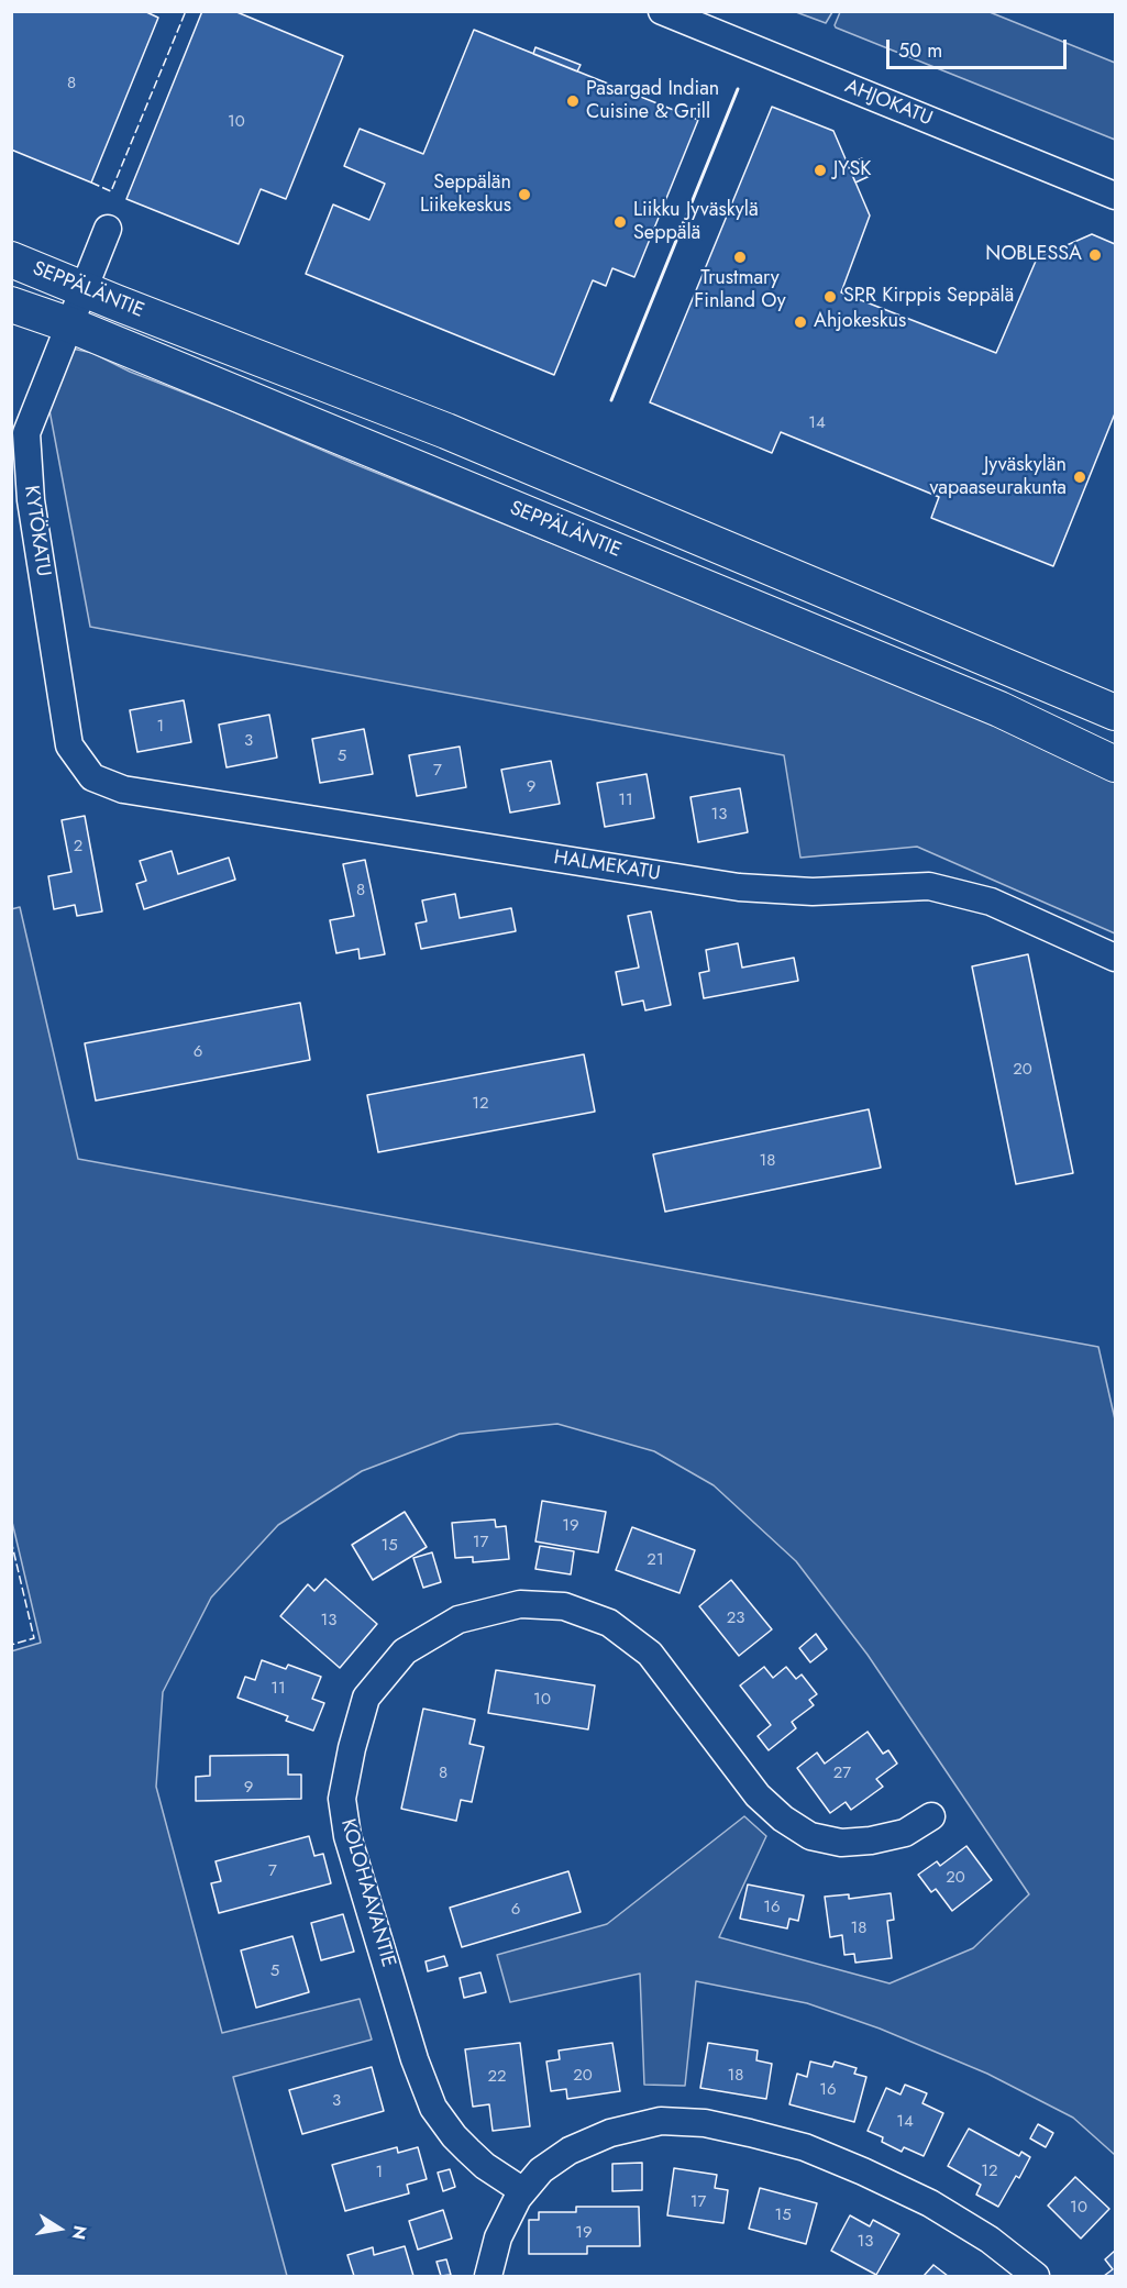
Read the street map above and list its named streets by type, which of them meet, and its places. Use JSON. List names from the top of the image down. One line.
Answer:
{"streets":{"main road":["SEPPÄLÄNTIE"],"street":["AHJOKATU","KYTÖKATU","HALMEKATU","KOLOHAAVANTIE"]},"crossings":[["SEPPÄLÄNTIE","KYTÖKATU"],["KYTÖKATU","HALMEKATU"]],"places":["Pasargad Indian Cuisine & Grill","JYSK","Seppälän Liikekeskus","Liikku Jyväskylä Seppälä","NOBLESSA","Trustmary Finland Oy","SPR Kirppis Seppälä","Ahjokeskus","Jyväskylän vapaaseurakunta"],"house_numbers":["8","10","14","1","3","5","7","9","11","13","2","8","6","20","12","18","19","17","15","21","23","13","11","10","8","27","9","7","20","16","6","18","5","20","18","22","16","3","14","12","1","17","10","15","19","13"],"scale_bar":"50 m","north":"right"}
